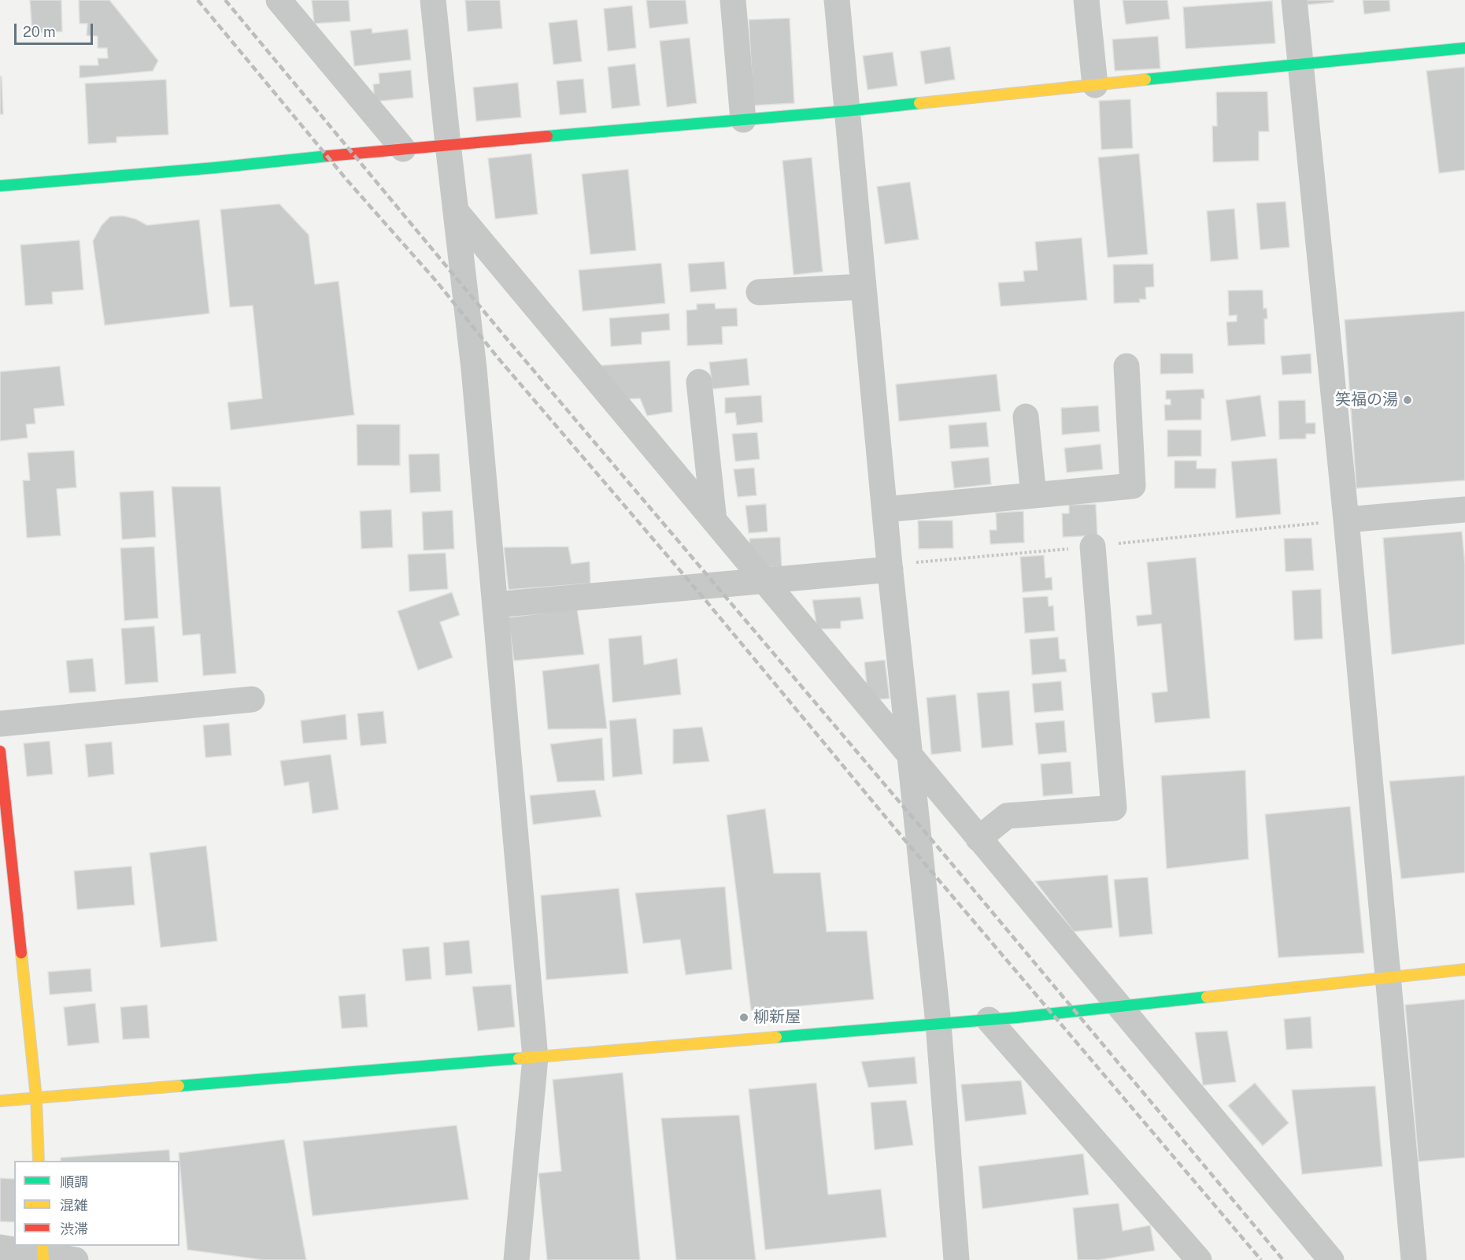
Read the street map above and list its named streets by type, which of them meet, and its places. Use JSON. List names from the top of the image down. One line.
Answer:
{"places":["笑福の湯","柳新屋"],"legend":["順調","混雑","渋滞"],"scale_bar":"20 m"}
